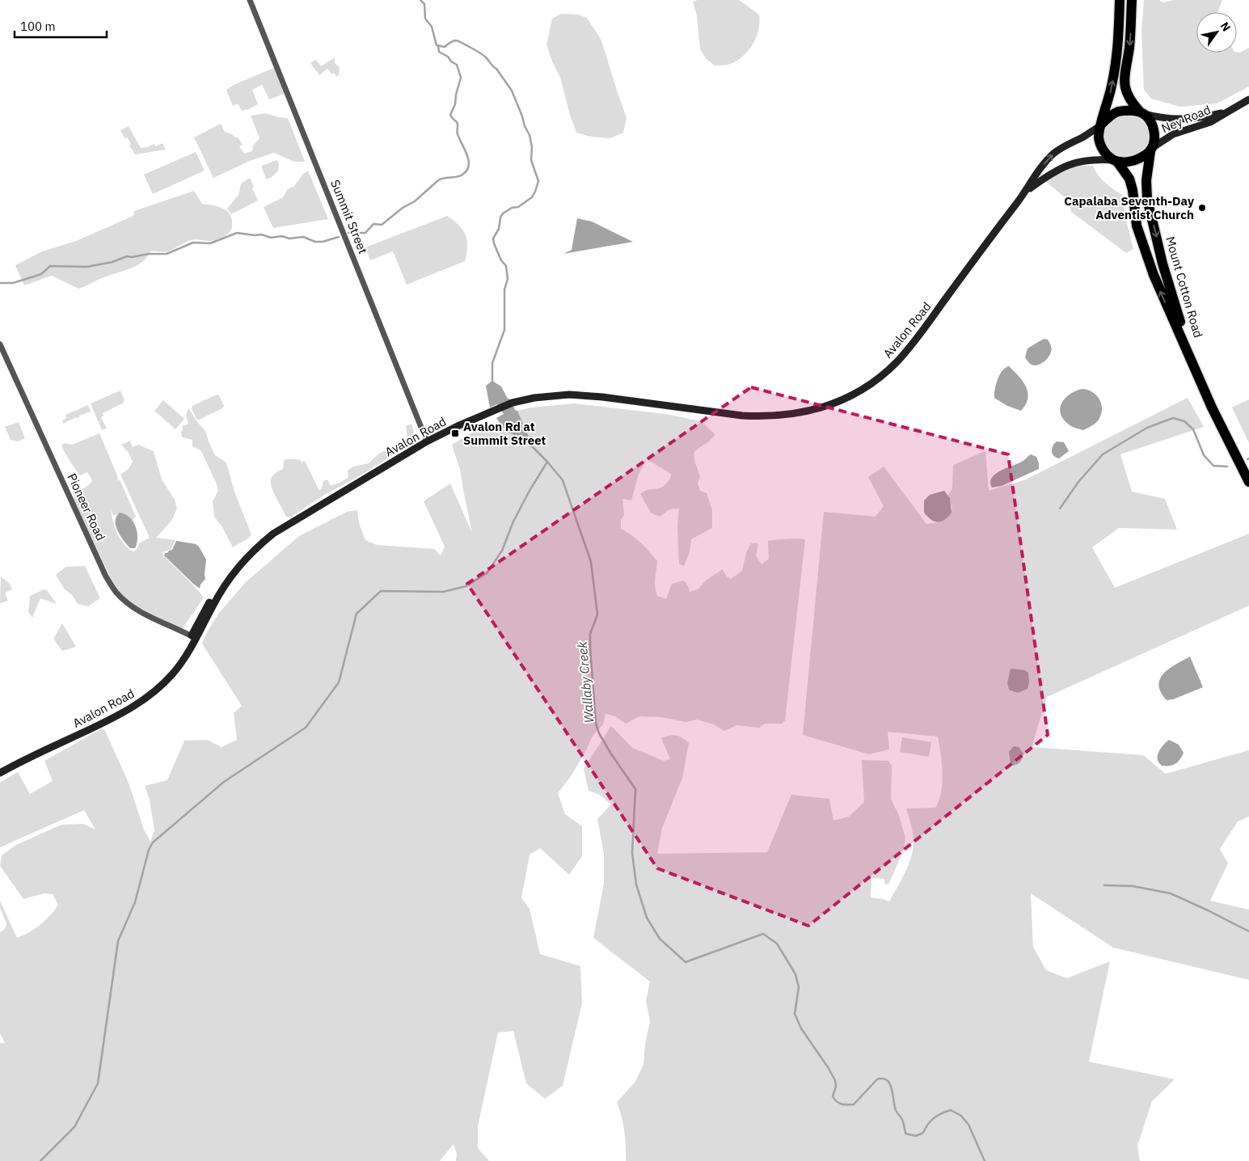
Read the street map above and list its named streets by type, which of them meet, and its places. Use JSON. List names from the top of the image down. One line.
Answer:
{"streets":{"highway":["Mount Cotton Road"],"street":["Ney Road","Summit Street","Avalon Road","Pioneer Road"]},"crossings":[["Ney Road","Mount Cotton Road"],["Ney Road","Avalon Road"],["Summit Street","Avalon Road"],["Mount Cotton Road","Avalon Road"],["Avalon Road","Pioneer Road"]],"water":["Wallaby Creek"],"places":{"other":["Capalaba Seventh-Day Adventist Church"],"transit":["Avalon Rd at Summit Street"]},"scale_bar":"100 m","north":"top right"}
